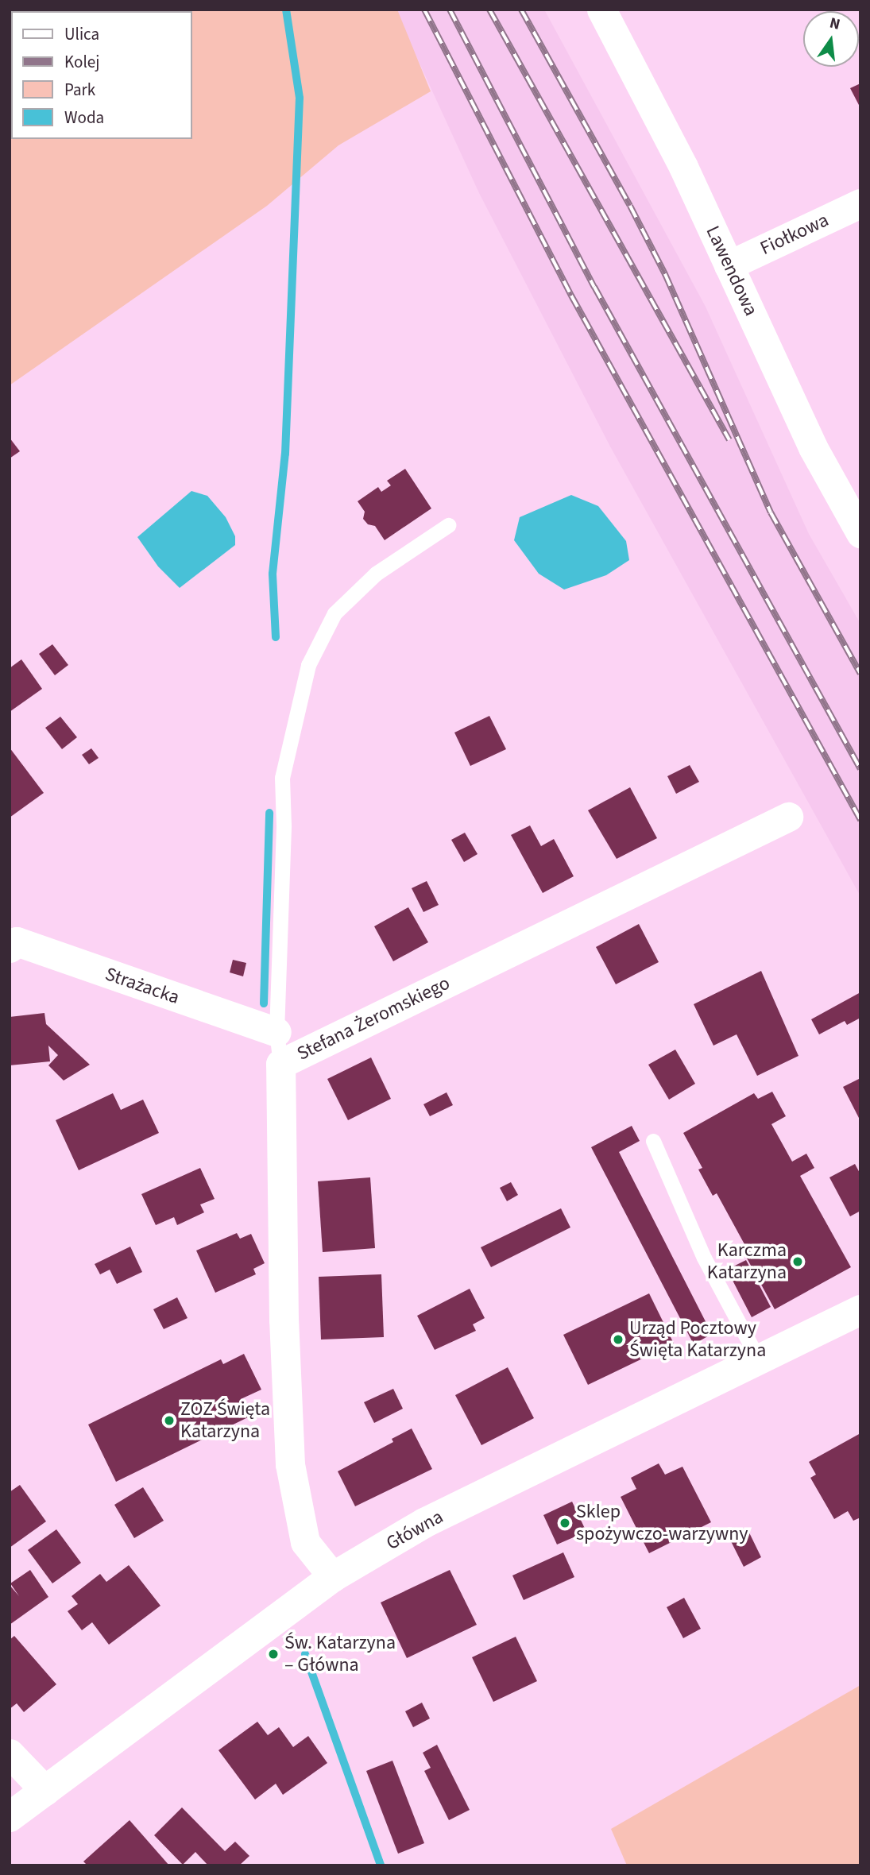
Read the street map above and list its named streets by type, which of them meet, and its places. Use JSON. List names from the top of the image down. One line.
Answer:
{"streets":{"street":["Fiołkowa","Lawendowa","Strażacka","Stefana Żeromskiego","Główna"]},"crossings":[["Fiołkowa","Lawendowa"],["Stefana Żeromskiego","Główna"]],"places":["Karczma Katarzyna","Urząd Pocztowy Święta Katarzyna","ZOZ Święta Katarzyna","Sklep spożywczo-warzywny","Św. Katarzyna – Główna"],"legend":["Ulica","Kolej","Park","Woda"],"north":"top"}
